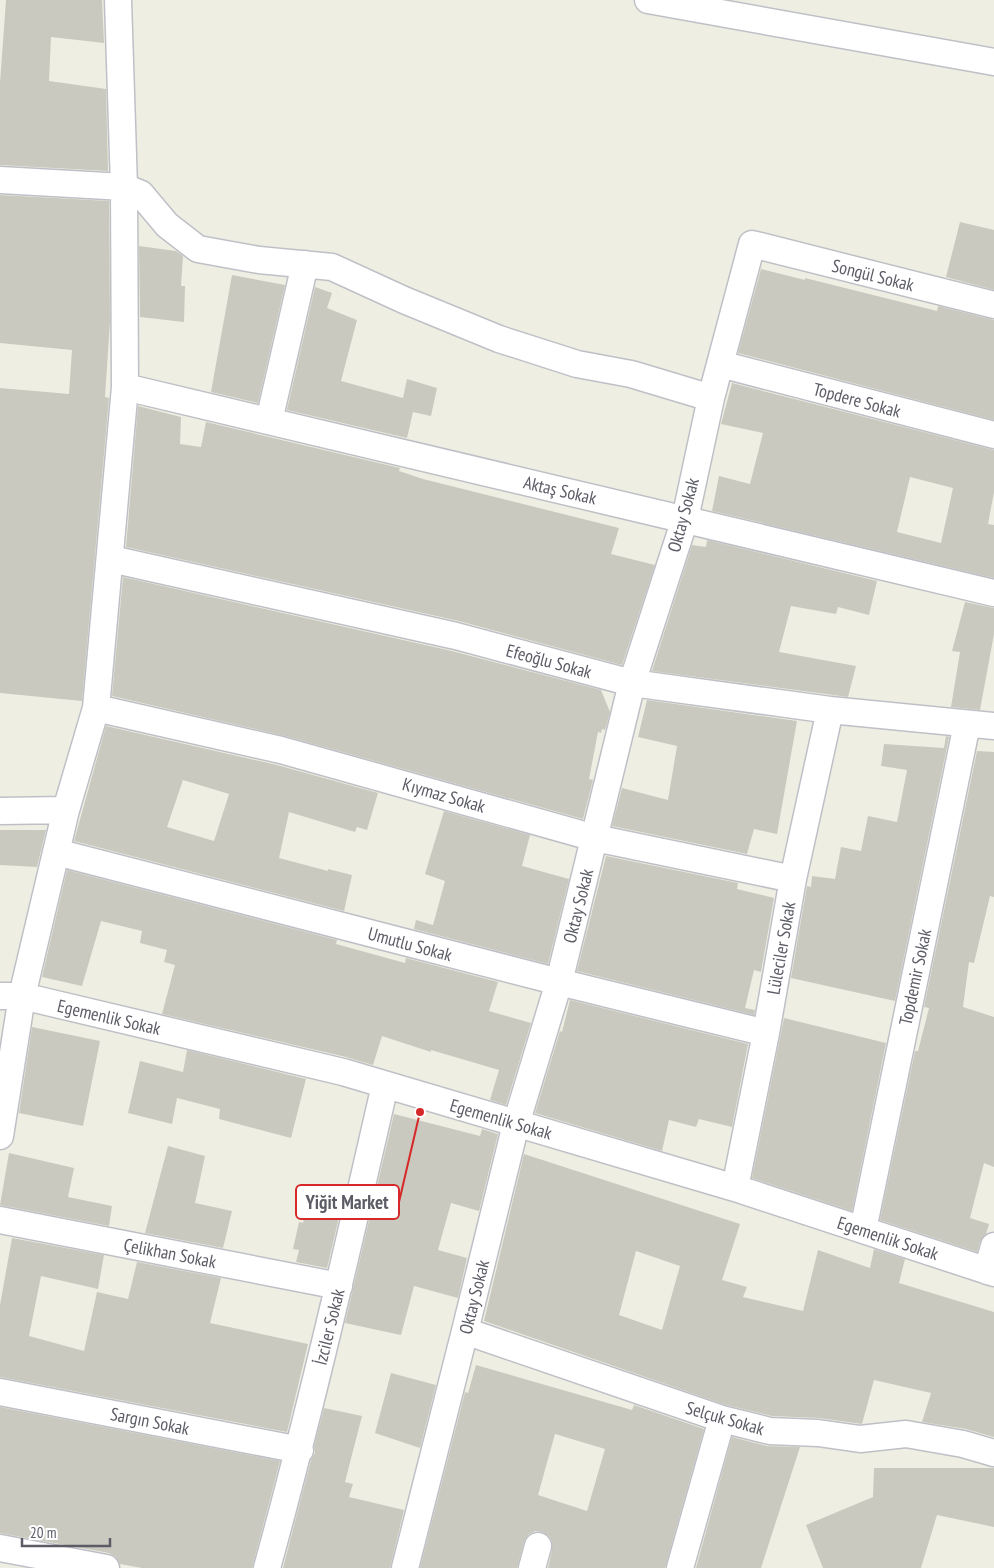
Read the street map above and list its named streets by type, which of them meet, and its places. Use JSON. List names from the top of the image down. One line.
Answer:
{"streets":{"street":["Songül Sokak","Topdere Sokak","Aktaş Sokak","Oktay Sokak","Efeoğlu Sokak","Kıymaz Sokak","Umutlu Sokak","Lüleciler Sokak","Topdemir Sokak","Egemenlik Sokak","Çelikhan Sokak","İzciler Sokak","Selçuk Sokak","Sargın Sokak"]},"crossings":[["Songül Sokak","Oktay Sokak"],["Topdere Sokak","Oktay Sokak"],["Aktaş Sokak","Oktay Sokak"],["Oktay Sokak","Efeoğlu Sokak"],["Oktay Sokak","Kıymaz Sokak"],["Oktay Sokak","Umutlu Sokak"],["Oktay Sokak","Egemenlik Sokak"],["Oktay Sokak","Selçuk Sokak"],["Efeoğlu Sokak","Lüleciler Sokak"],["Efeoğlu Sokak","Topdemir Sokak"],["Kıymaz Sokak","Lüleciler Sokak"],["Umutlu Sokak","Lüleciler Sokak"],["Lüleciler Sokak","Egemenlik Sokak"],["Topdemir Sokak","Egemenlik Sokak"],["Egemenlik Sokak","İzciler Sokak"],["Çelikhan Sokak","İzciler Sokak"],["İzciler Sokak","Sargın Sokak"]],"places":["Yiğit Market"],"scale_bar":"20 m"}
